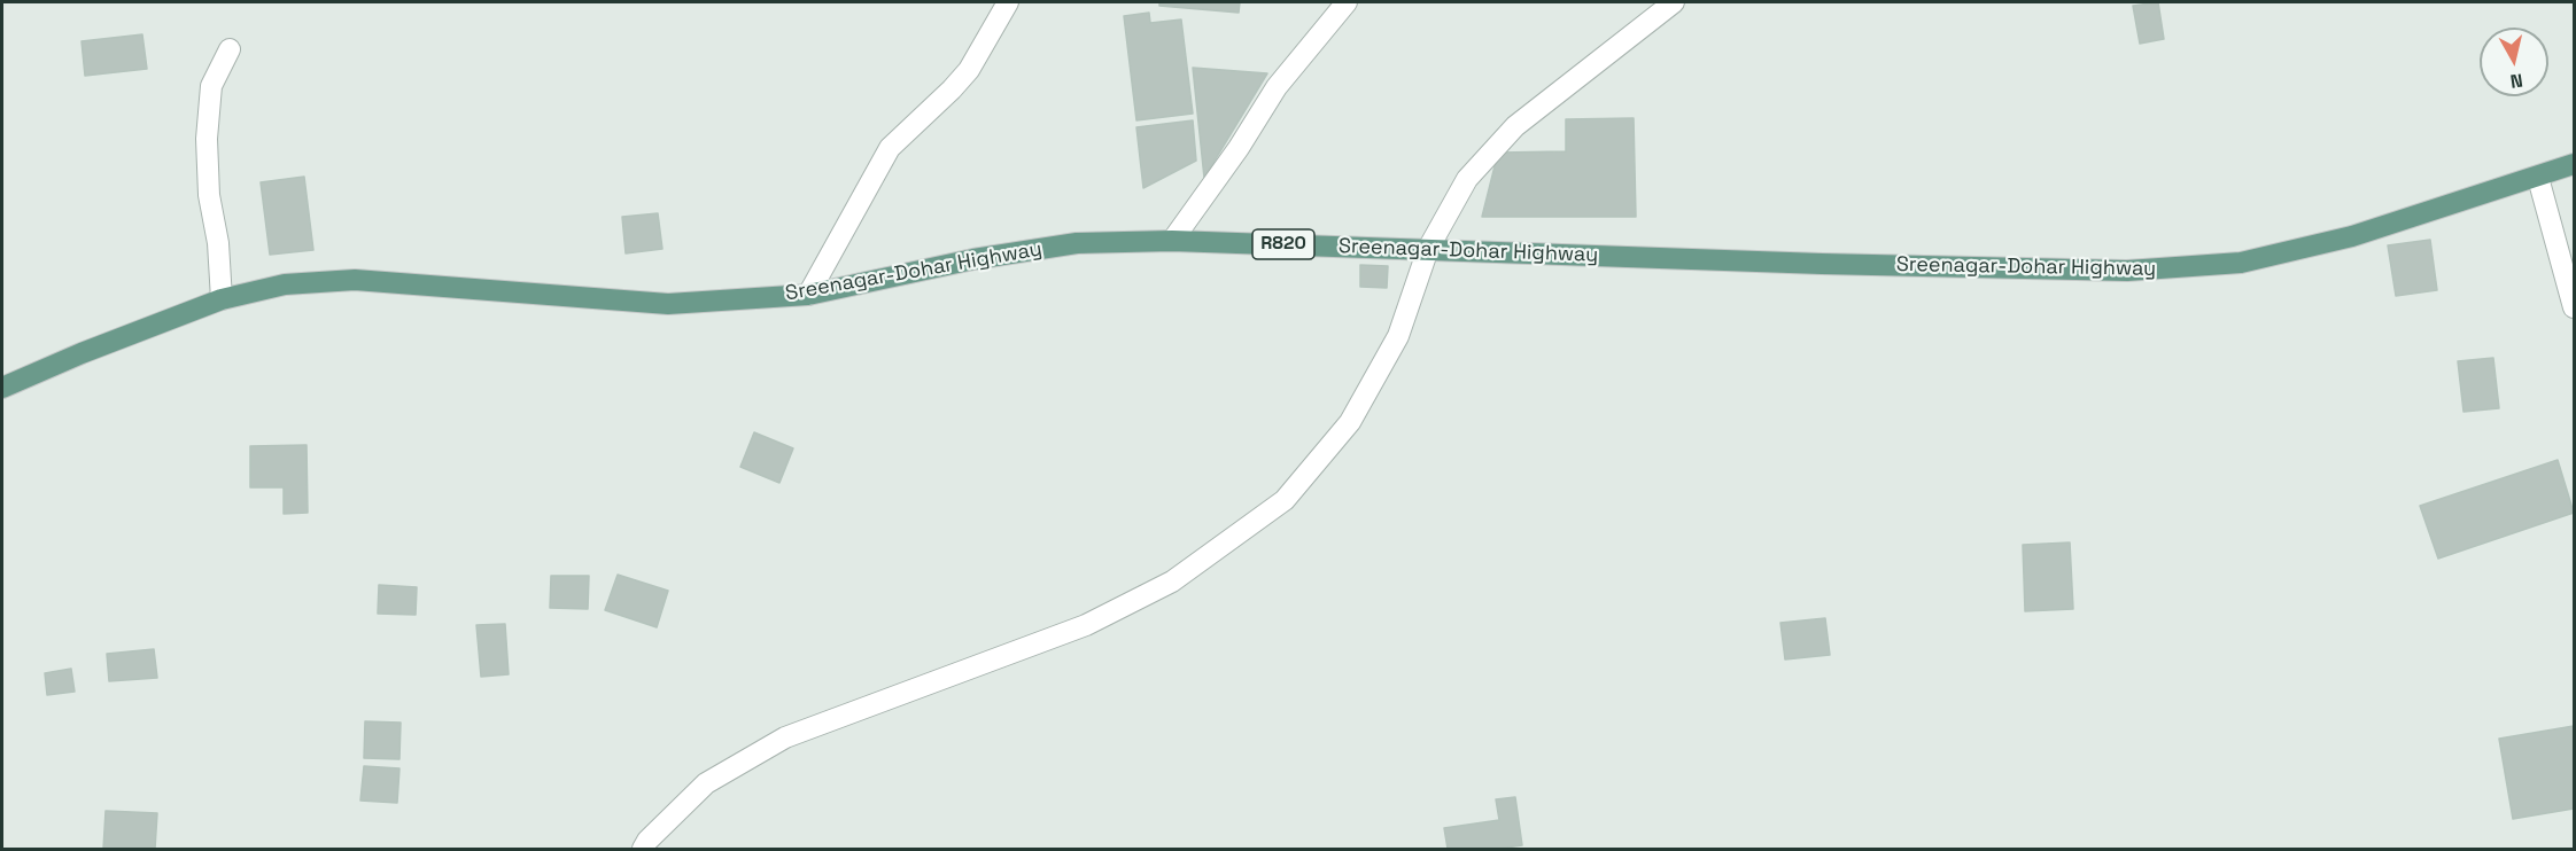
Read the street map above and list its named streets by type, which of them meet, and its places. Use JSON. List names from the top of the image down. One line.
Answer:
{"streets":{"main road":["R820","Sreenagar-Dohar Highway"]},"north":"bottom"}
